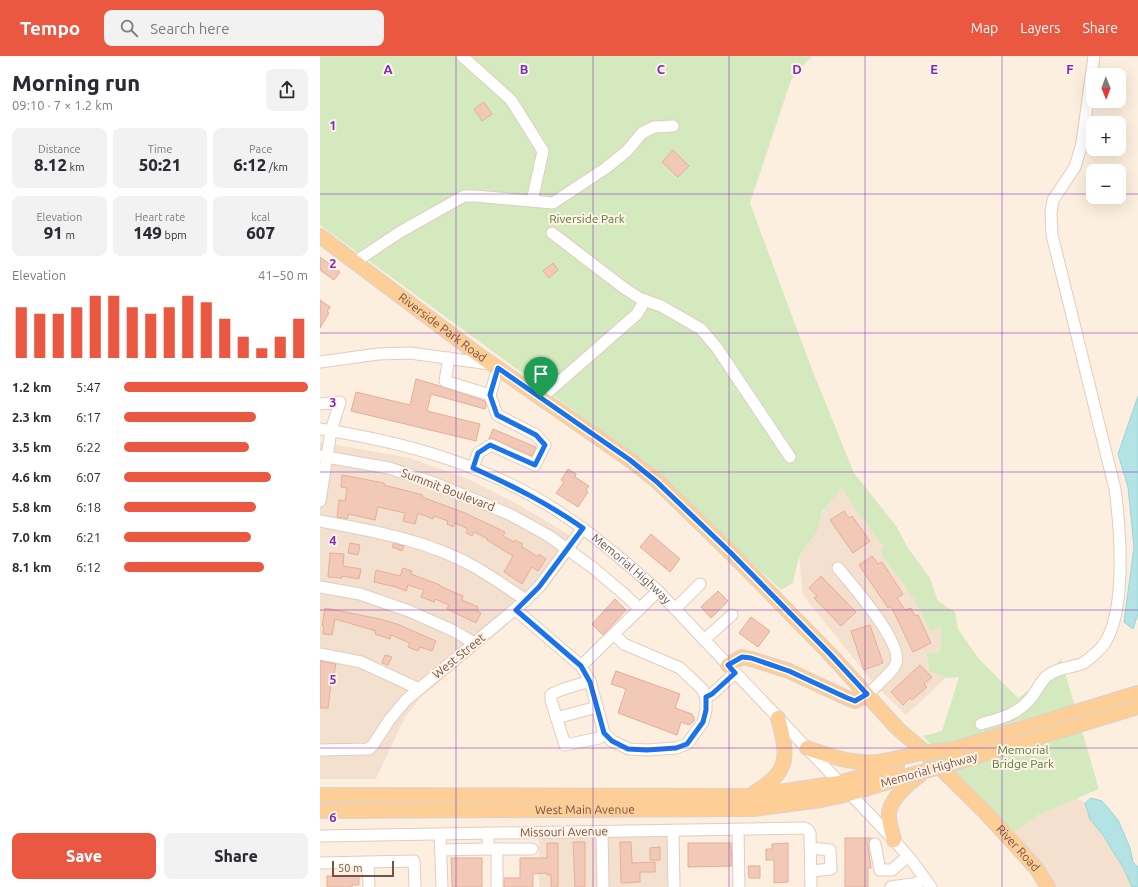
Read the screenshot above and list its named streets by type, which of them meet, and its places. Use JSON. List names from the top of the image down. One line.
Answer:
{"streets":{"main road":["Riverside Park Road","Memorial Highway","West Main Avenue","River Road"],"street":["Summit Boulevard","West Street","Missouri Avenue"]},"crossings":[["Riverside Park Road","River Road"],["Summit Boulevard","West Street"],["Memorial Highway","West Street"],["Memorial Highway","West Main Avenue"]],"parks":["Riverside Park","Memorial Bridge Park"],"scale_bar":"50 m","north":"bottom","page":{"header":"Tempo","search":"Search here","nav":["Map","Layers","Share"],"heading":["Morning run","09:10 · 7 × 1.2 km"],"map_buttons":["+","−"],"stats":[["Distance","8.12 km"],["Time","50:21"],["Pace","6:12 /km"],["Elevation","91 m"],["Heart rate","149 bpm"],["kcal","607"]],"chart":["Elevation","41–50 m"],"list":[{"name":"1.2 km","note":"5:47"},{"name":"2.3 km","note":"6:17"},{"name":"3.5 km","note":"6:22"},{"name":"4.6 km","note":"6:07"},{"name":"5.8 km","note":"6:18"},{"name":"7.0 km","note":"6:21"},{"name":"8.1 km","note":"6:12"}],"buttons":["Save","Share"],"scale":"50 m"},"grid":{"columns":["A","B","C","D","E","F"],"rows":["1","2","3","4","5","6"]}}
